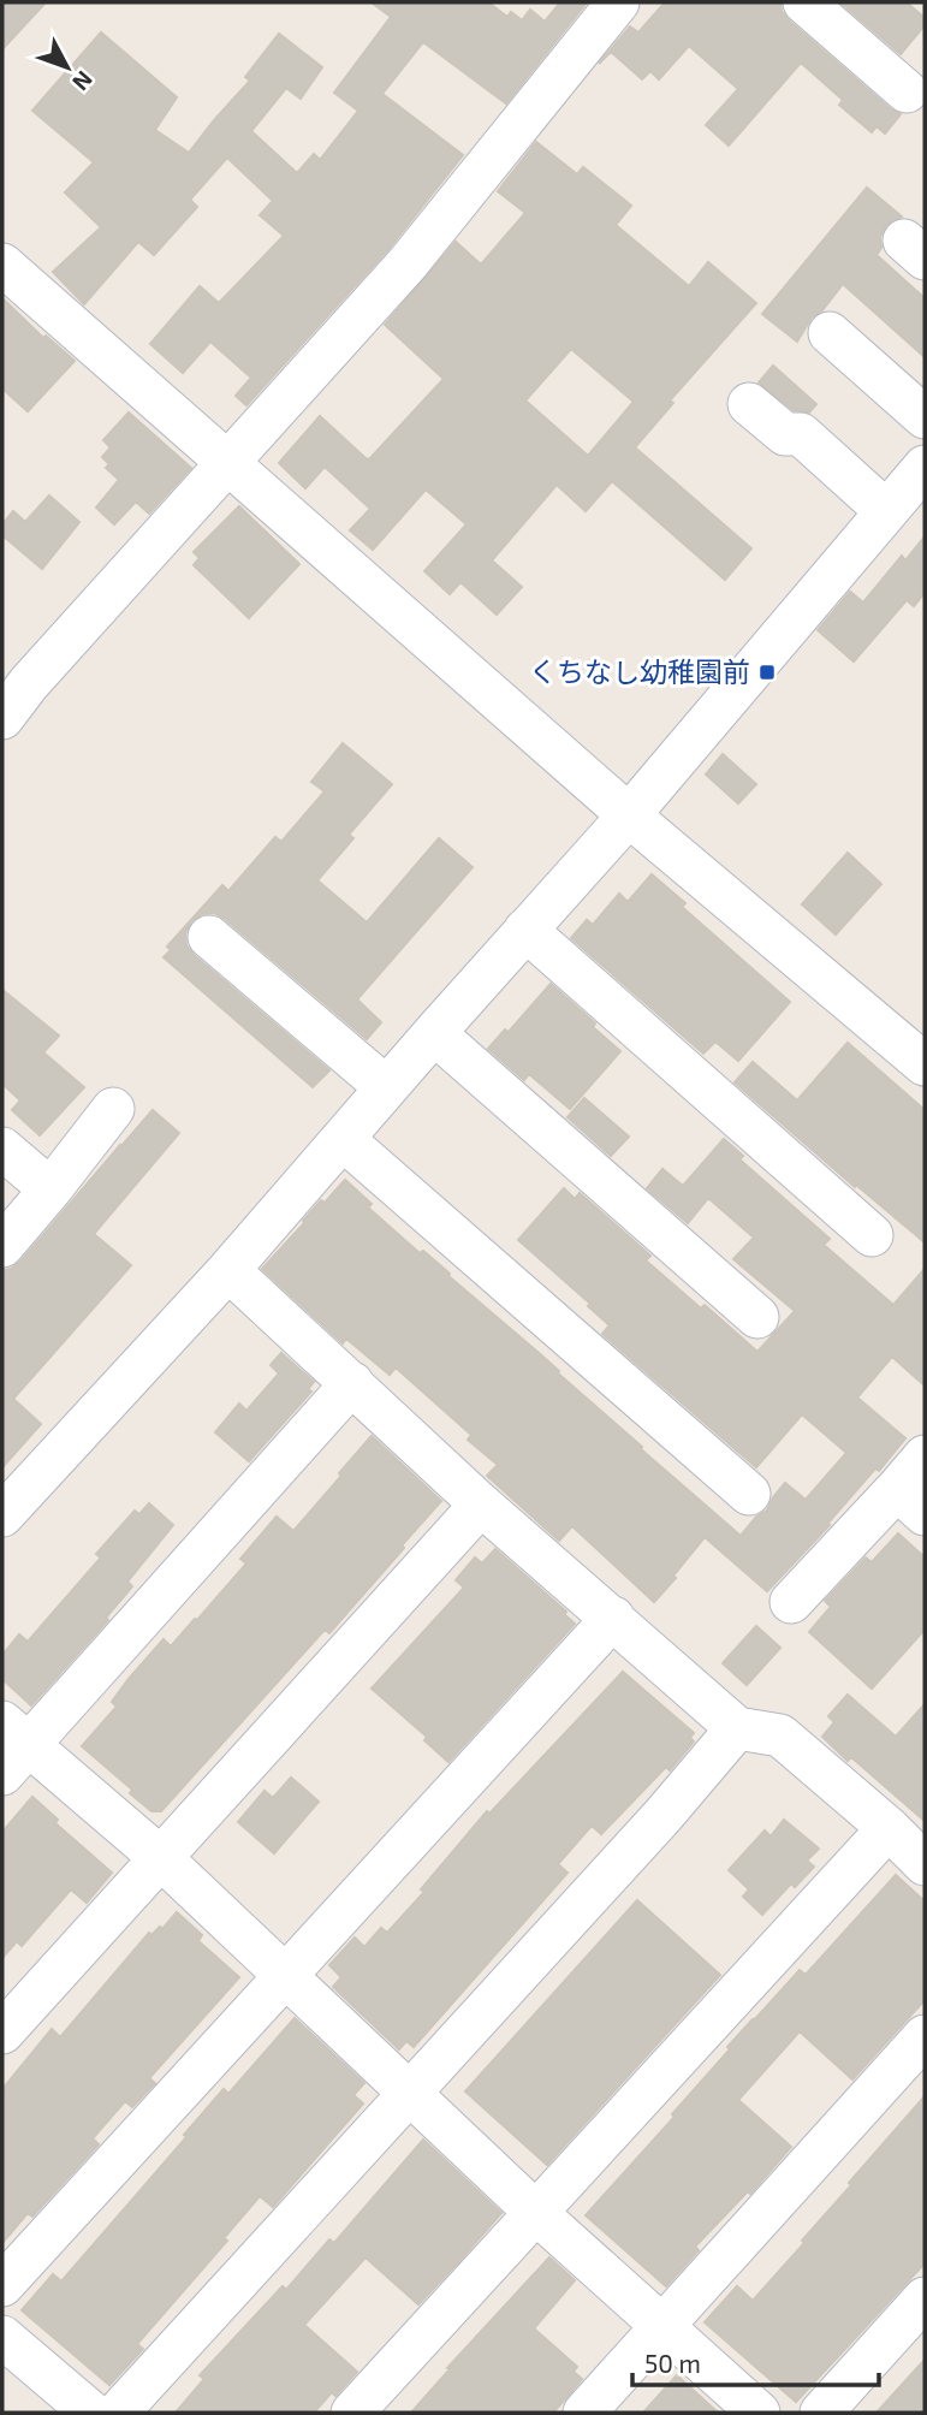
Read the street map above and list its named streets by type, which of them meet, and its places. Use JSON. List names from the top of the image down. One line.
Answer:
{"places":{"transit":["くちなし幼稚園前"]},"scale_bar":"50 m","north":"bottom right"}
